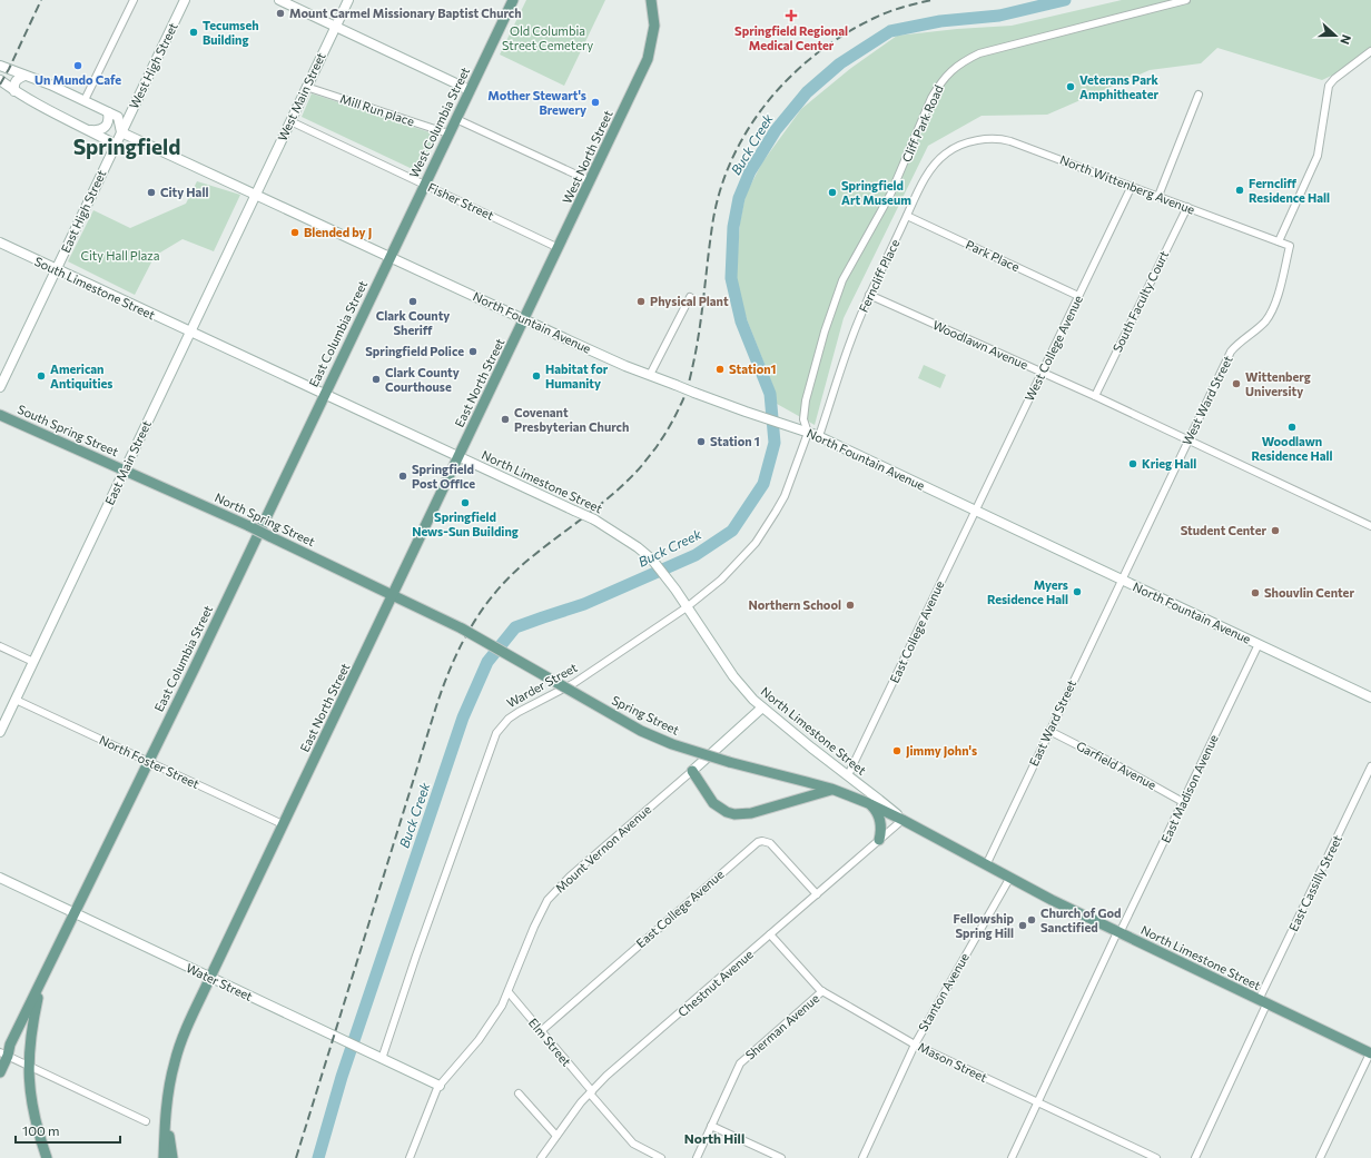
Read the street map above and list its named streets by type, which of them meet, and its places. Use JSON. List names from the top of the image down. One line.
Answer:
{"streets":{"main road":["West Columbia Street","West North Street","East Columbia Street","East North Street","South Spring Street","North Limestone Street","North Spring Street","Spring Street"],"street":["West High Street","West Main Street","Mill Run place","Cliff Park Road","North Wittenberg Avenue","Fisher Street","East High Street","Park Place","Ferncliff Place","South Limestone Street","South Faculty Court","North Fountain Avenue","Woodlawn Avenue","West College Avenue","West Ward Street","East Main Street","East College Avenue","Warder Street","East Ward Street","North Foster Street","Garfield Avenue","East Madison Avenue","Mount Vernon Avenue","East Cassilly Street","Water Street","Chestnut Avenue","Stanton Avenue","Sherman Avenue","Elm Street","Mason Street"]},"crossings":[["West High Street","East High Street"],["West High Street","North Fountain Avenue"],["West Main Street","Mill Run place"],["West Main Street","Fisher Street"],["West Main Street","North Fountain Avenue"],["West Main Street","East Main Street"],["Mill Run place","West Columbia Street"],["West Columbia Street","Fisher Street"],["West Columbia Street","North Fountain Avenue"],["West Columbia Street","East Columbia Street"],["Cliff Park Road","North Fountain Avenue"],["Cliff Park Road","Warder Street"],["West North Street","Fisher Street"],["West North Street","North Fountain Avenue"],["West North Street","East North Street"],["North Wittenberg Avenue","Ferncliff Place"],["North Wittenberg Avenue","South Faculty Court"],["North Wittenberg Avenue","West College Avenue"],["North Wittenberg Avenue","West Ward Street"],["East High Street","South Limestone Street"],["East High Street","North Fountain Avenue"],["Park Place","Ferncliff Place"],["Park Place","West College Avenue"],["Ferncliff Place","North Fountain Avenue"],["Ferncliff Place","Woodlawn Avenue"],["South Limestone Street","East Main Street"],["South Limestone Street","North Limestone Street"],["South Faculty Court","Woodlawn Avenue"],["North Fountain Avenue","East Columbia Street"],["North Fountain Avenue","West College Avenue"],["North Fountain Avenue","East North Street"],["North Fountain Avenue","West Ward Street"],["North Fountain Avenue","East Main Street"],["North Fountain Avenue","East College Avenue"],["North Fountain Avenue","Warder Street"],["North Fountain Avenue","East Ward Street"],["North Fountain Avenue","East Madison Avenue"],["East Columbia Street","North Limestone Street"],["East Columbia Street","North Foster Street"],["East Columbia Street","Water Street"],["Woodlawn Avenue","West College Avenue"],["Woodlawn Avenue","West Ward Street"],["West College Avenue","East College Avenue"],["East North Street","North Limestone Street"],["East North Street","North Spring Street"],["East North Street","Spring Street"],["East North Street","North Foster Street"],["East North Street","Water Street"],["West Ward Street","East Ward Street"],["South Spring Street","East Main Street"],["South Spring Street","North Spring Street"],["East Main Street","North Limestone Street"],["East Main Street","North Spring Street"],["East Main Street","North Foster Street"],["North Limestone Street","East College Avenue"],["North Limestone Street","Warder Street"],["North Limestone Street","Spring Street"],["North Limestone Street","East Ward Street"],["North Limestone Street","East Madison Avenue"],["North Limestone Street","Mount Vernon Avenue"],["North Limestone Street","East Cassilly Street"],["North Limestone Street","Chestnut Avenue"],["North Limestone Street","Stanton Avenue"],["North Spring Street","Spring Street"],["East College Avenue","Chestnut Avenue"],["East College Avenue","Elm Street"],["Warder Street","Water Street"],["Spring Street","Chestnut Avenue"],["East Ward Street","Garfield Avenue"],["Garfield Avenue","East Madison Avenue"],["East Madison Avenue","Mason Street"],["Mount Vernon Avenue","Water Street"],["Mount Vernon Avenue","Elm Street"],["Chestnut Avenue","Elm Street"],["Chestnut Avenue","Mason Street"],["Stanton Avenue","Mason Street"],["Sherman Avenue","Mason Street"]],"districts":["Springfield","North Hill"],"water":["Buck Creek"],"parks":["Old Columbia Street Cemetery","City Hall Plaza"],"places":{"other":["Mount Carmel Missionary Baptist Church","Tecumseh Building","Un Mundo Cafe","Veterans Park Amphitheater","Mother Stewart's Brewery","Ferncliff Residence Hall","City Hall","Springfield Art Museum","Blended by J","Clark County Sheriff","Physical Plant","Springfield Police","Station1","American Antiquities","Habitat for Humanity","Clark County Courthouse","Wittenberg University","Covenant Presbyterian Church","Woodlawn Residence Hall","Station 1","Krieg Hall","Springfield Post Office","Springfield News-Sun Building","Student Center","Myers Residence Hall","Shouvlin Center","Northern School","Jimmy John's","Church of God Sanctified","Fellowship Spring Hill"],"health":["Springfield Regional Medical Center"]},"scale_bar":"100 m","north":"right"}
